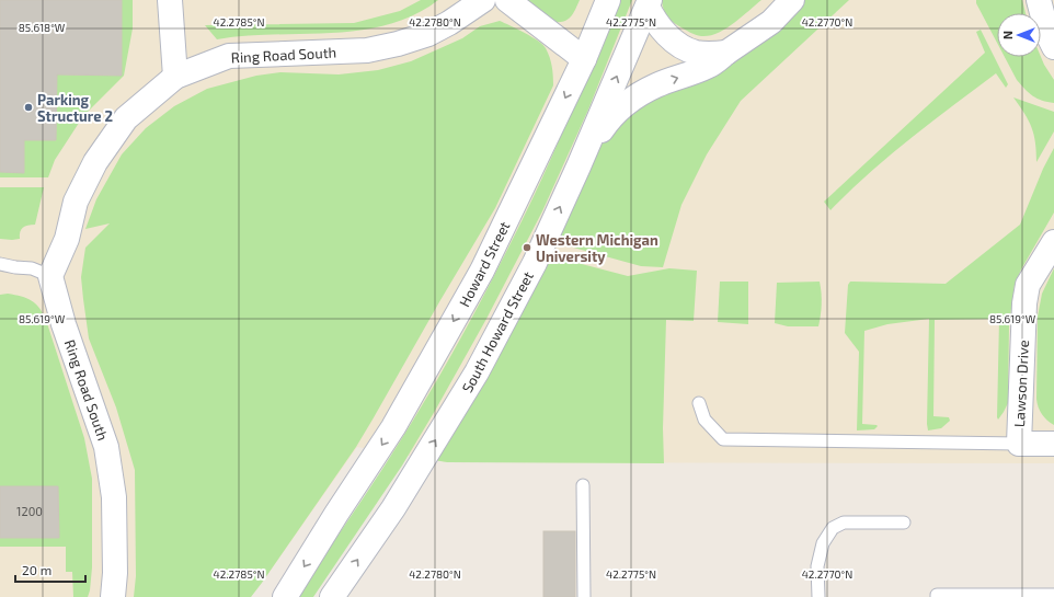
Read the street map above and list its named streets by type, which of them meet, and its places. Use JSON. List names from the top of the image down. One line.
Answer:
{"streets":{"street":["Ring Road South","Howard Street","South Howard Street","Lawson Drive"]},"one_way":["Howard Street","South Howard Street"],"places":["Parking Structure 2","Western Michigan University"],"house_numbers":["1200"],"scale_bar":"20 m","north":"left","coordinates":["42.2785°N","42.2780°N","42.2775°N","42.2770°N","85.618°W","85.619°W"]}
